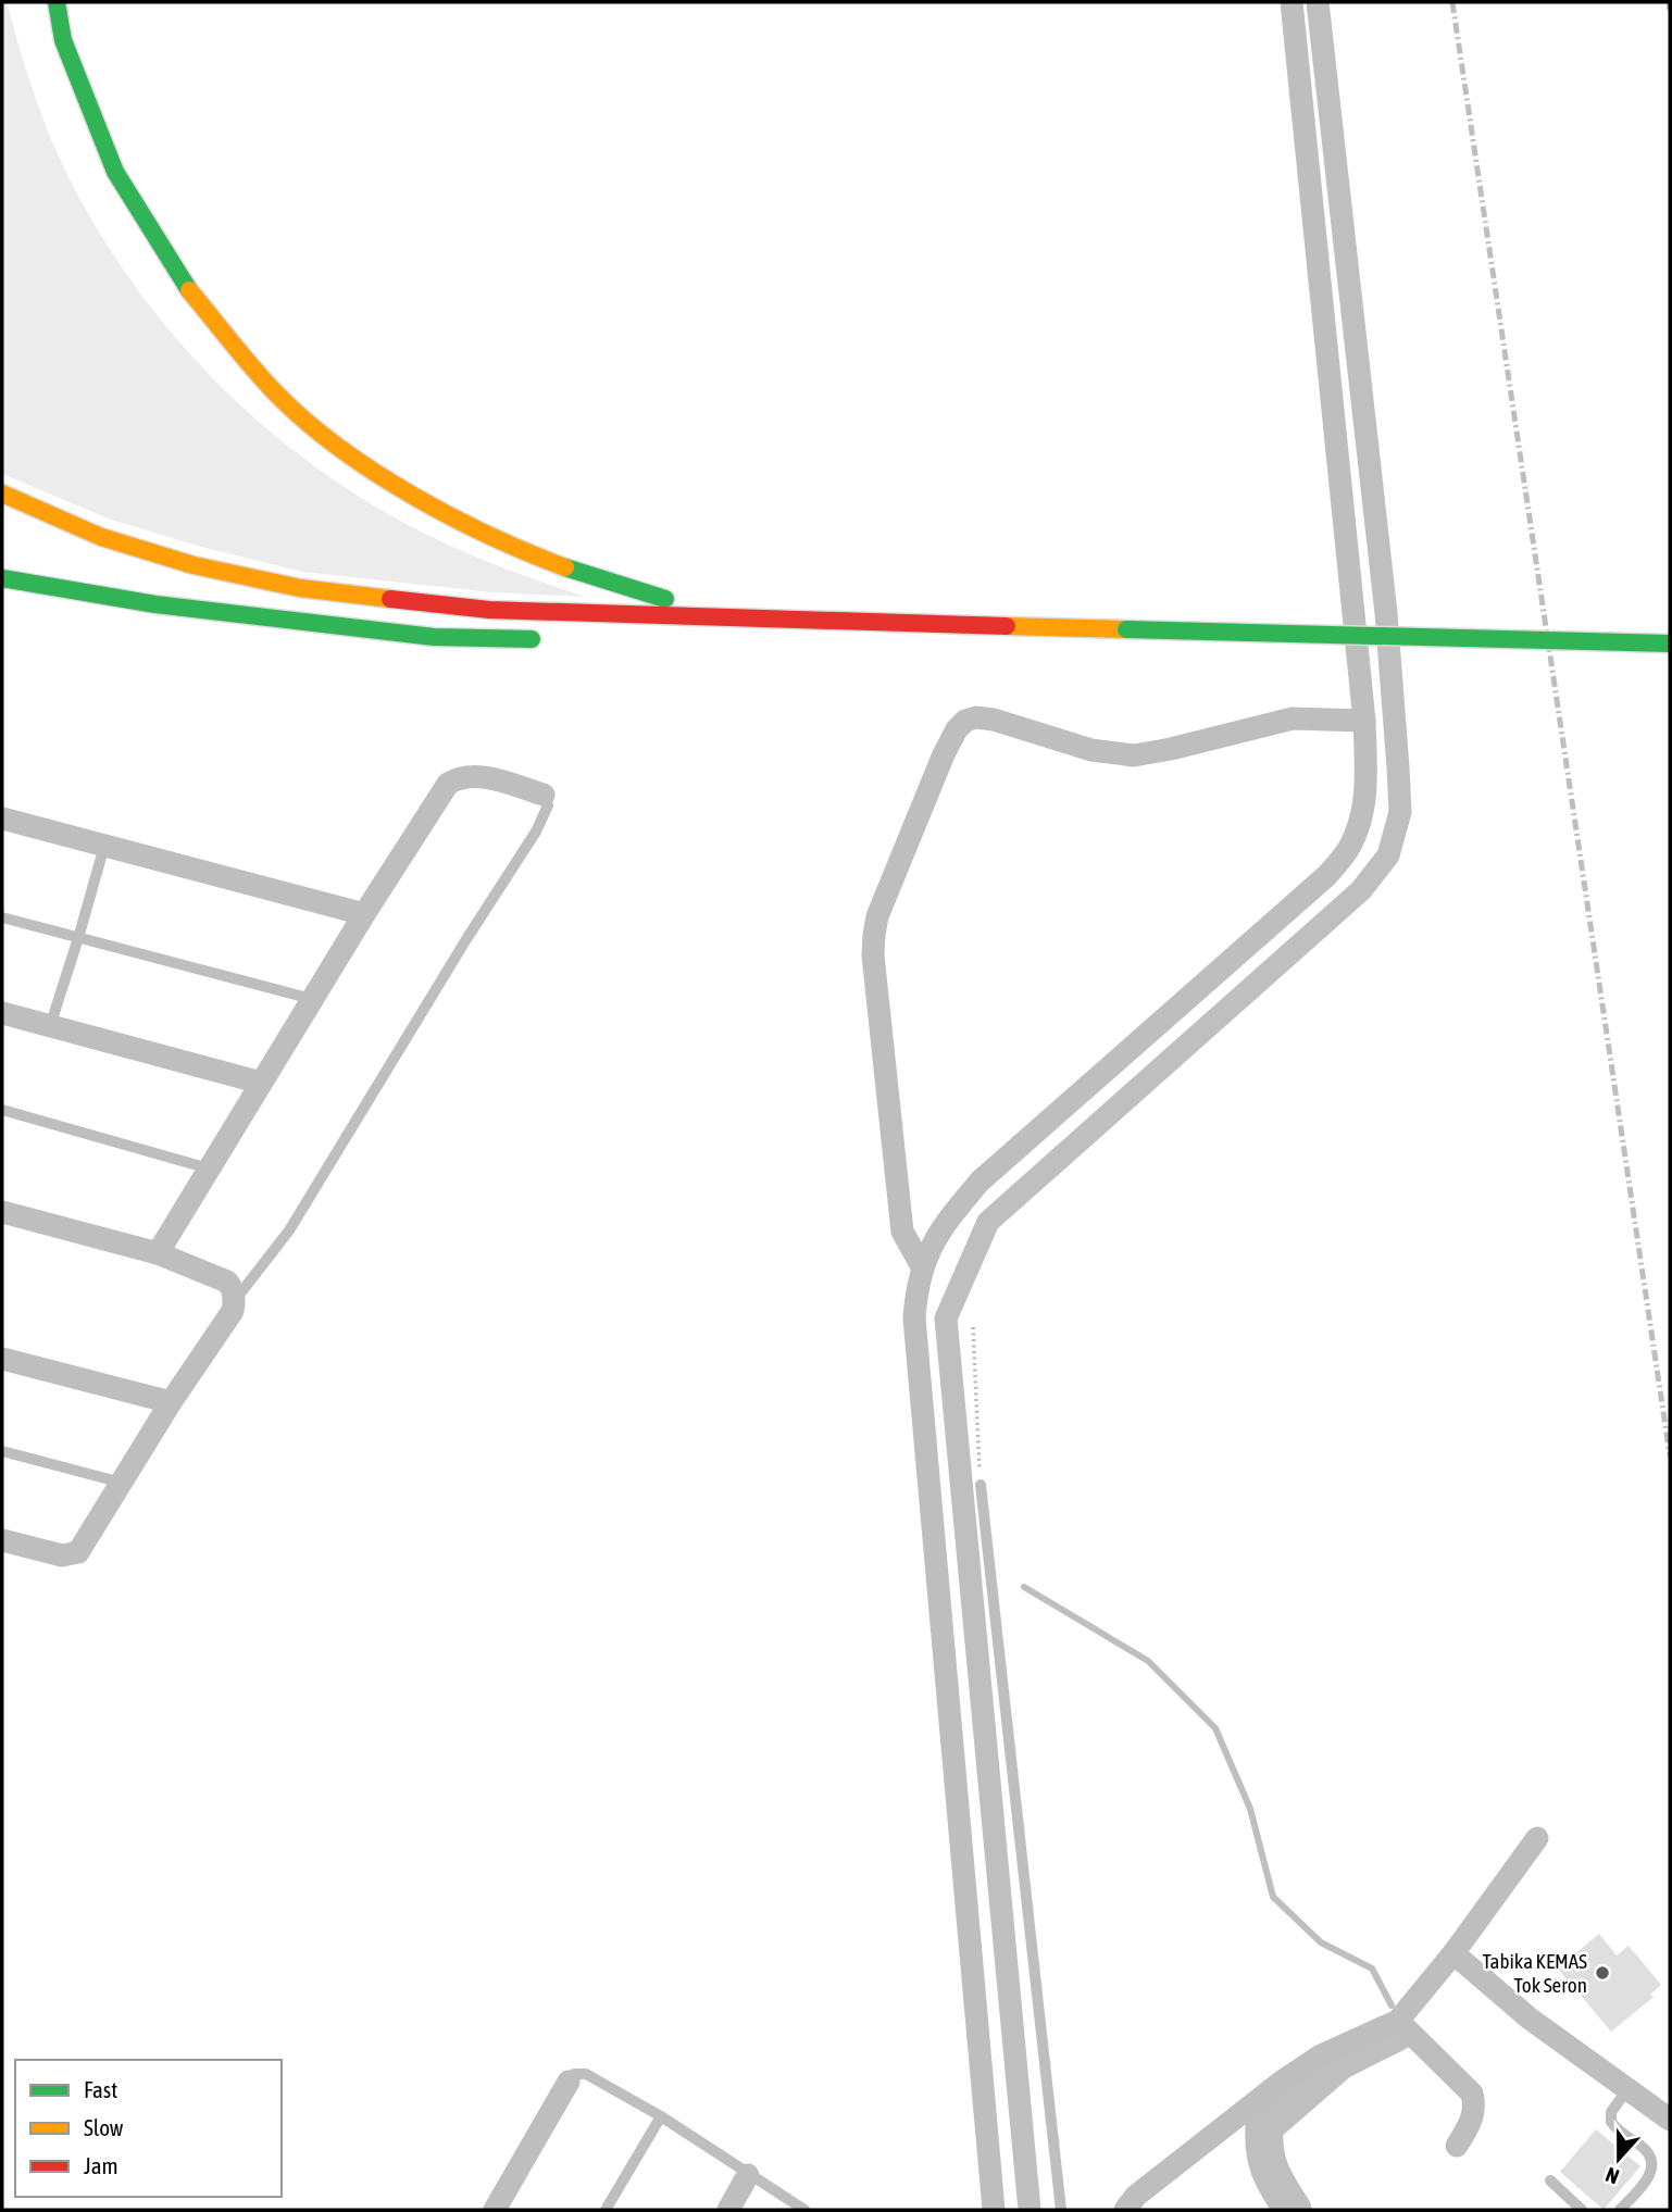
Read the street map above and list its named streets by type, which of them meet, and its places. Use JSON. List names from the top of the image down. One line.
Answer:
{"places":["Tabika KEMAS Tok Seron"],"legend":["Fast","Slow","Jam"],"north":"bottom"}
